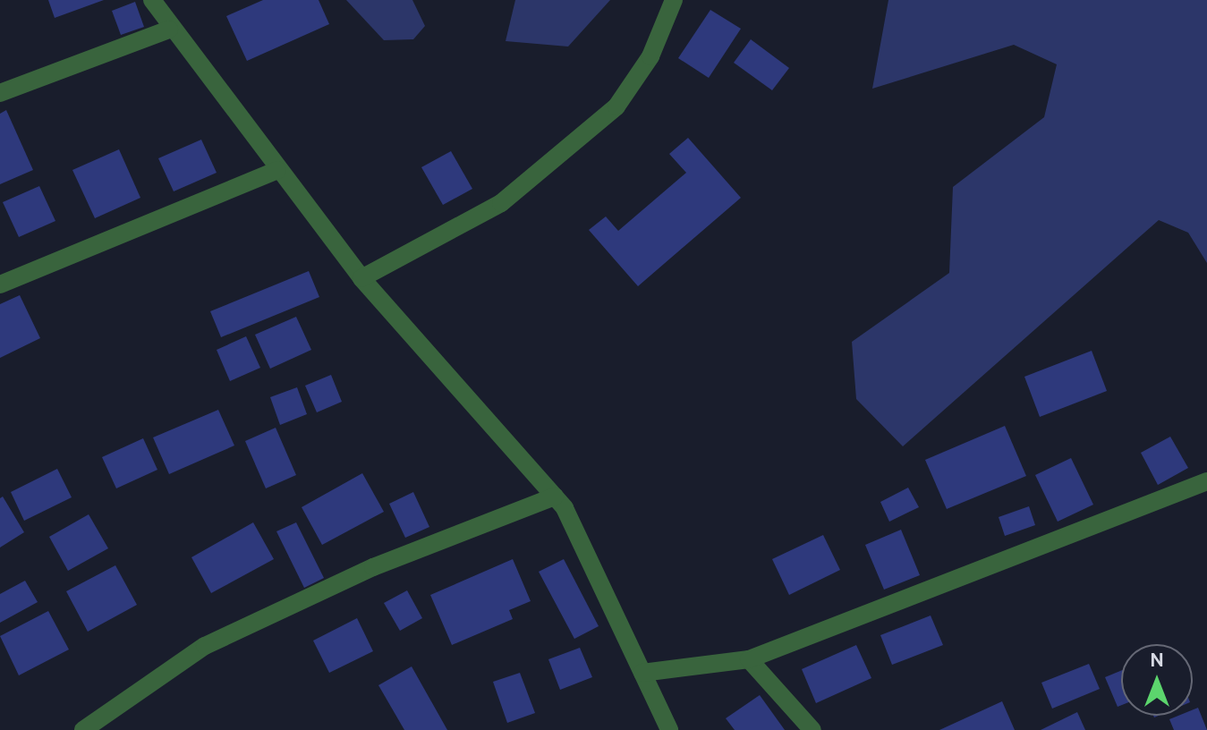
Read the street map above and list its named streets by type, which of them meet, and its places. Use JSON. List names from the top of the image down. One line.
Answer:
{"north":"top"}
